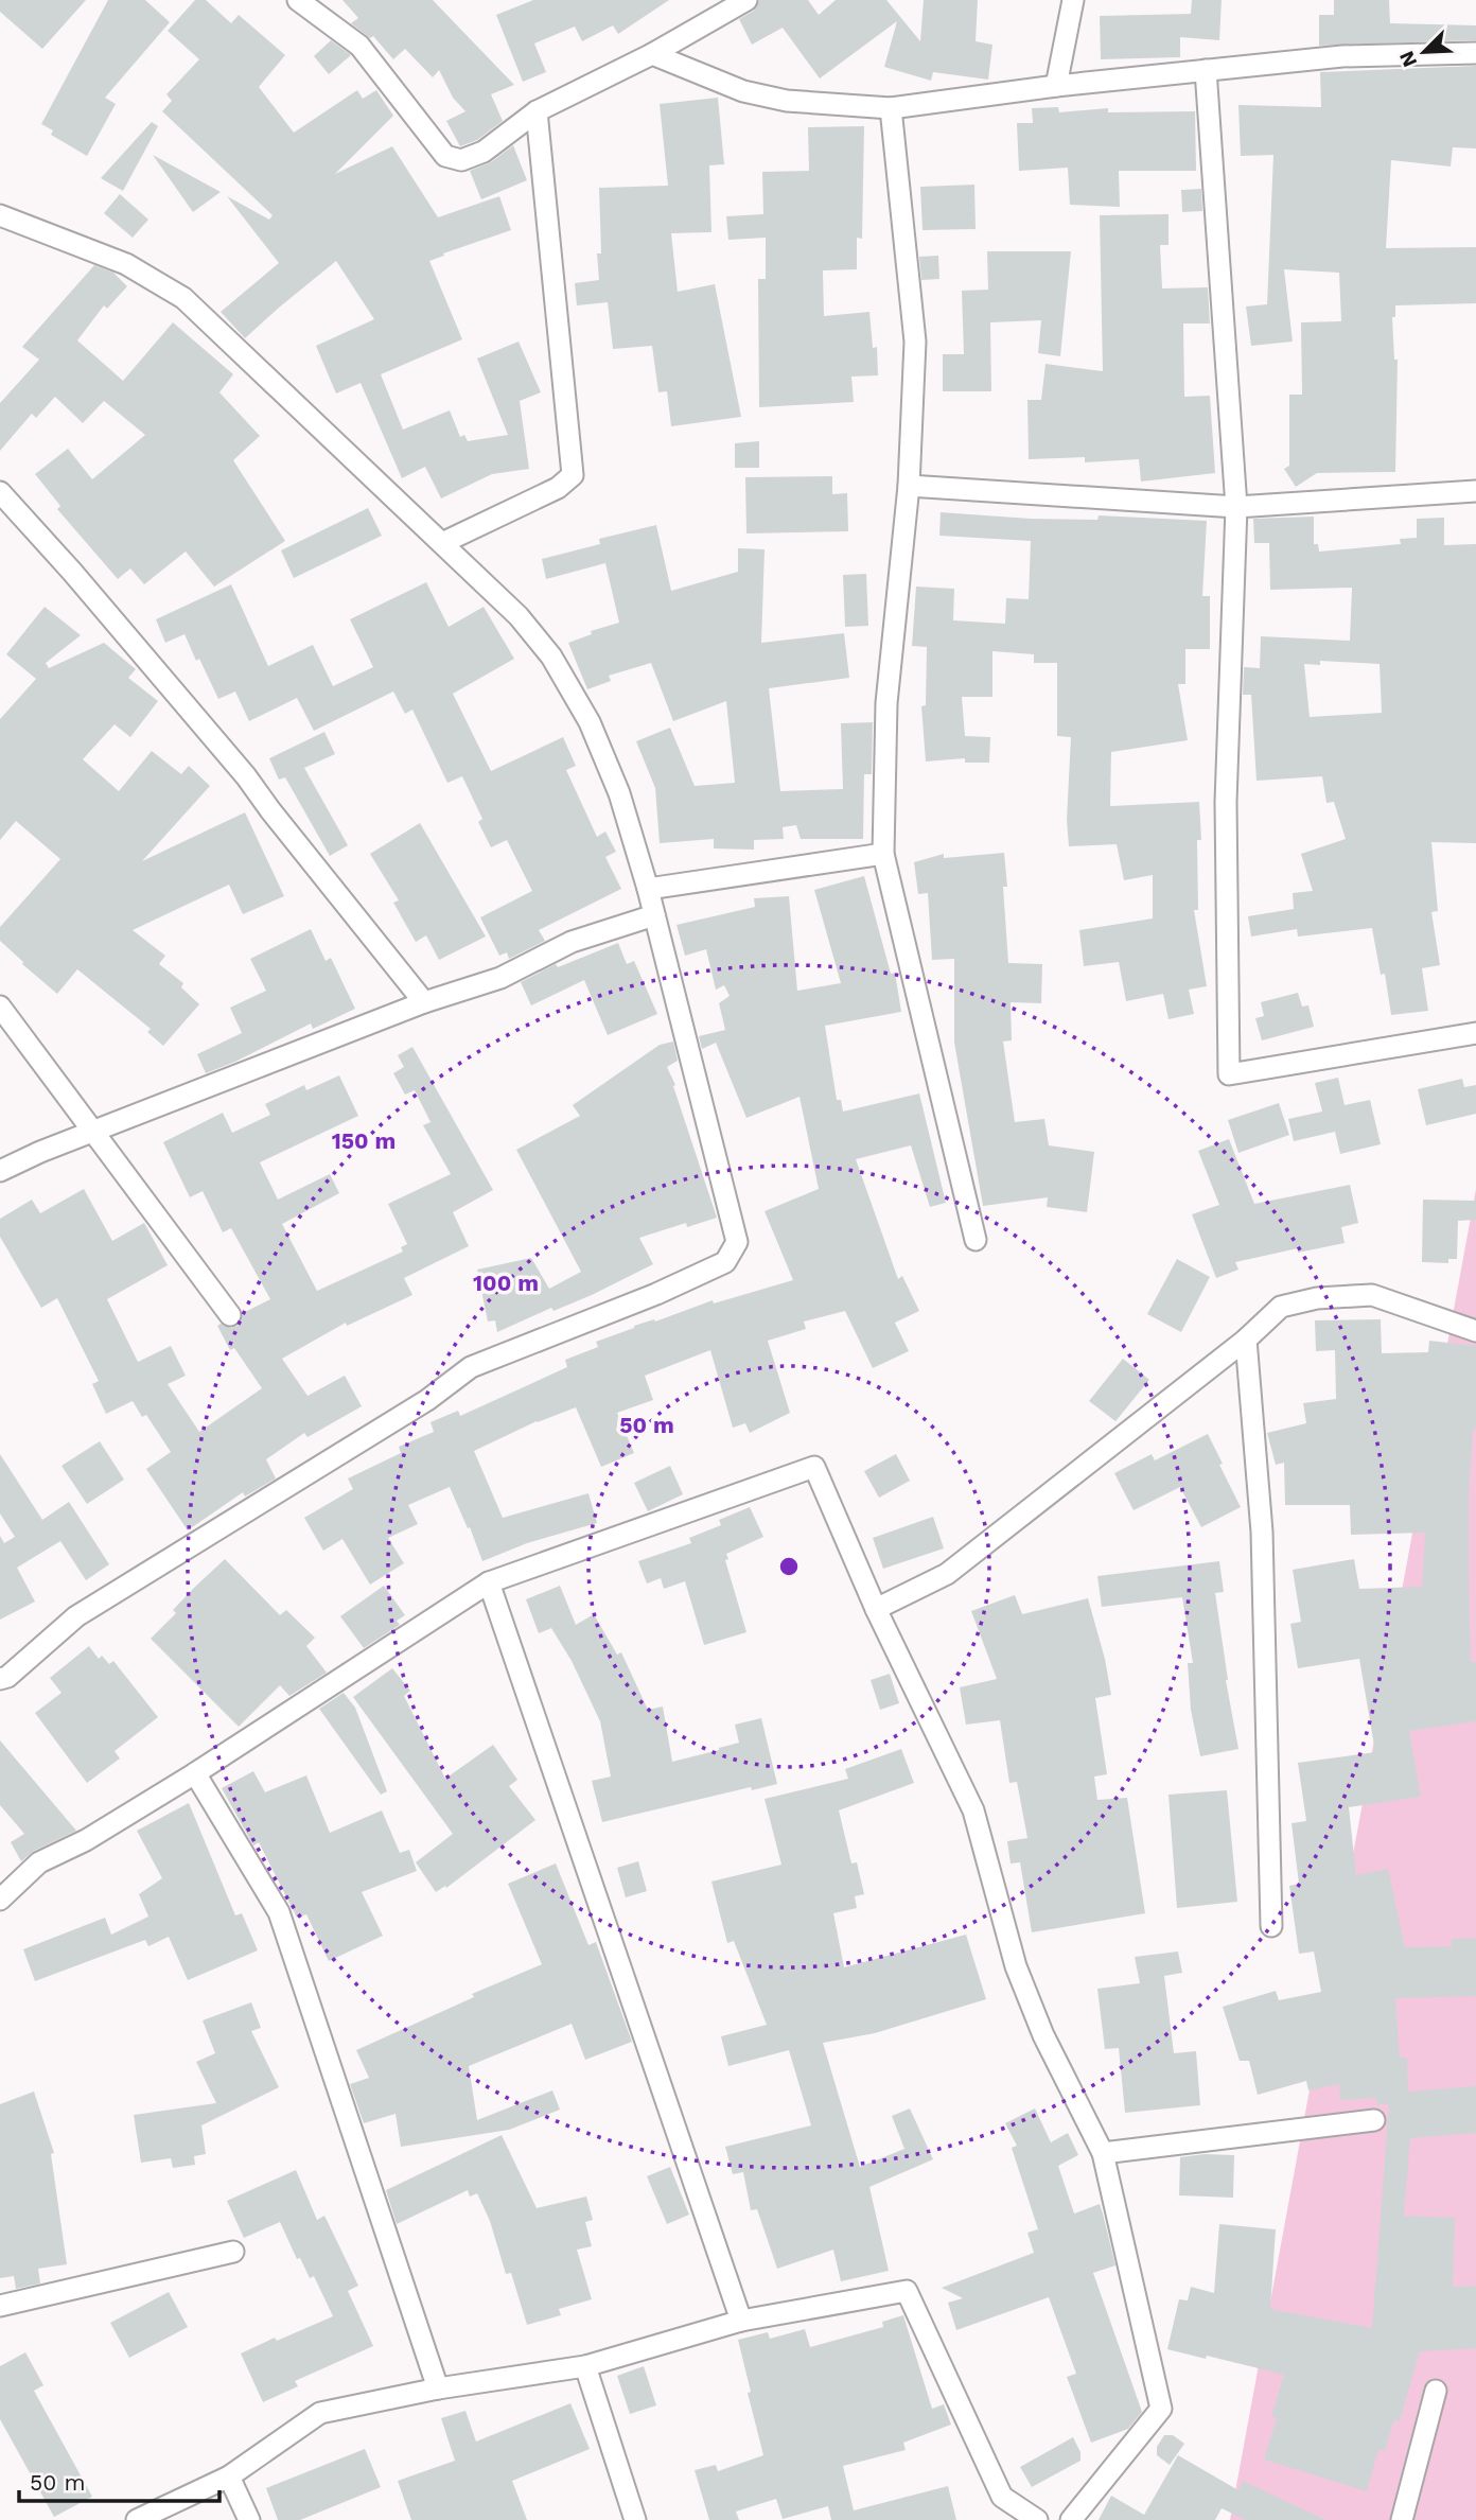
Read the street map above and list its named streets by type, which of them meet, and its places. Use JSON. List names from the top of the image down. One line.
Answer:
{"scale_bar":"50 m","north":"bottom left","rings":["150 m","100 m","50 m"]}
